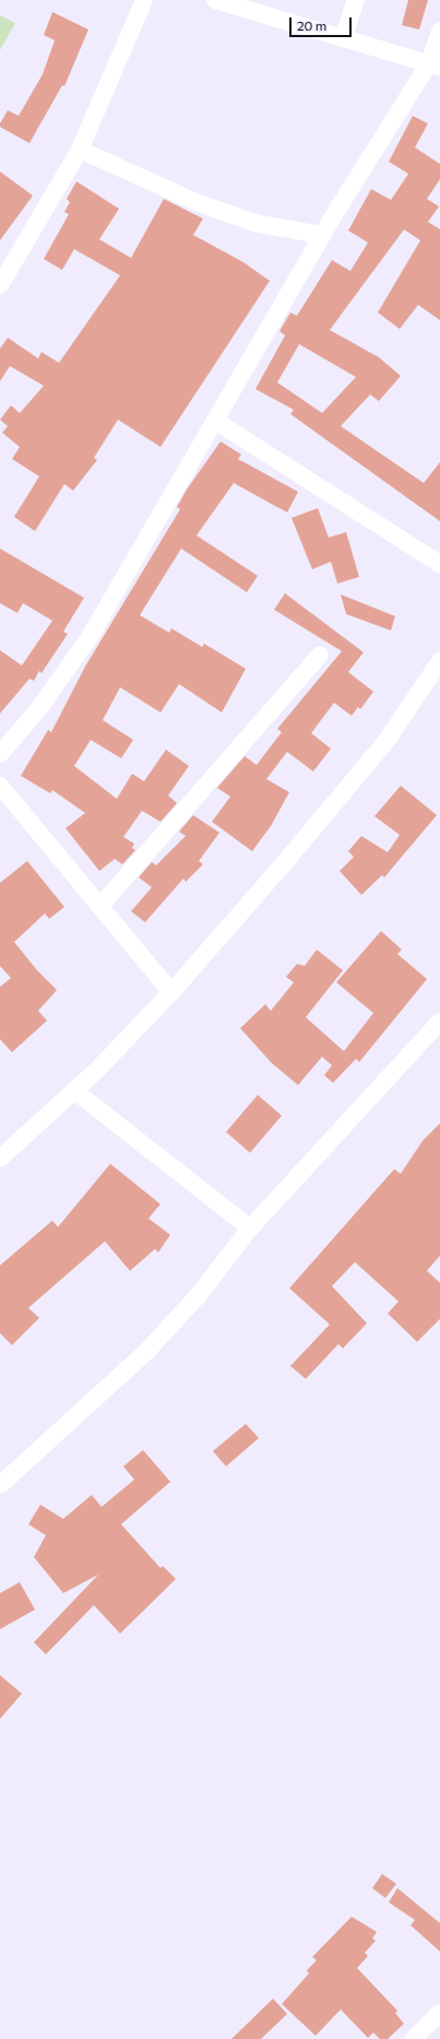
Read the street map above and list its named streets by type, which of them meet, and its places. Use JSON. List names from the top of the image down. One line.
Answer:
{"scale_bar":"20 m"}
